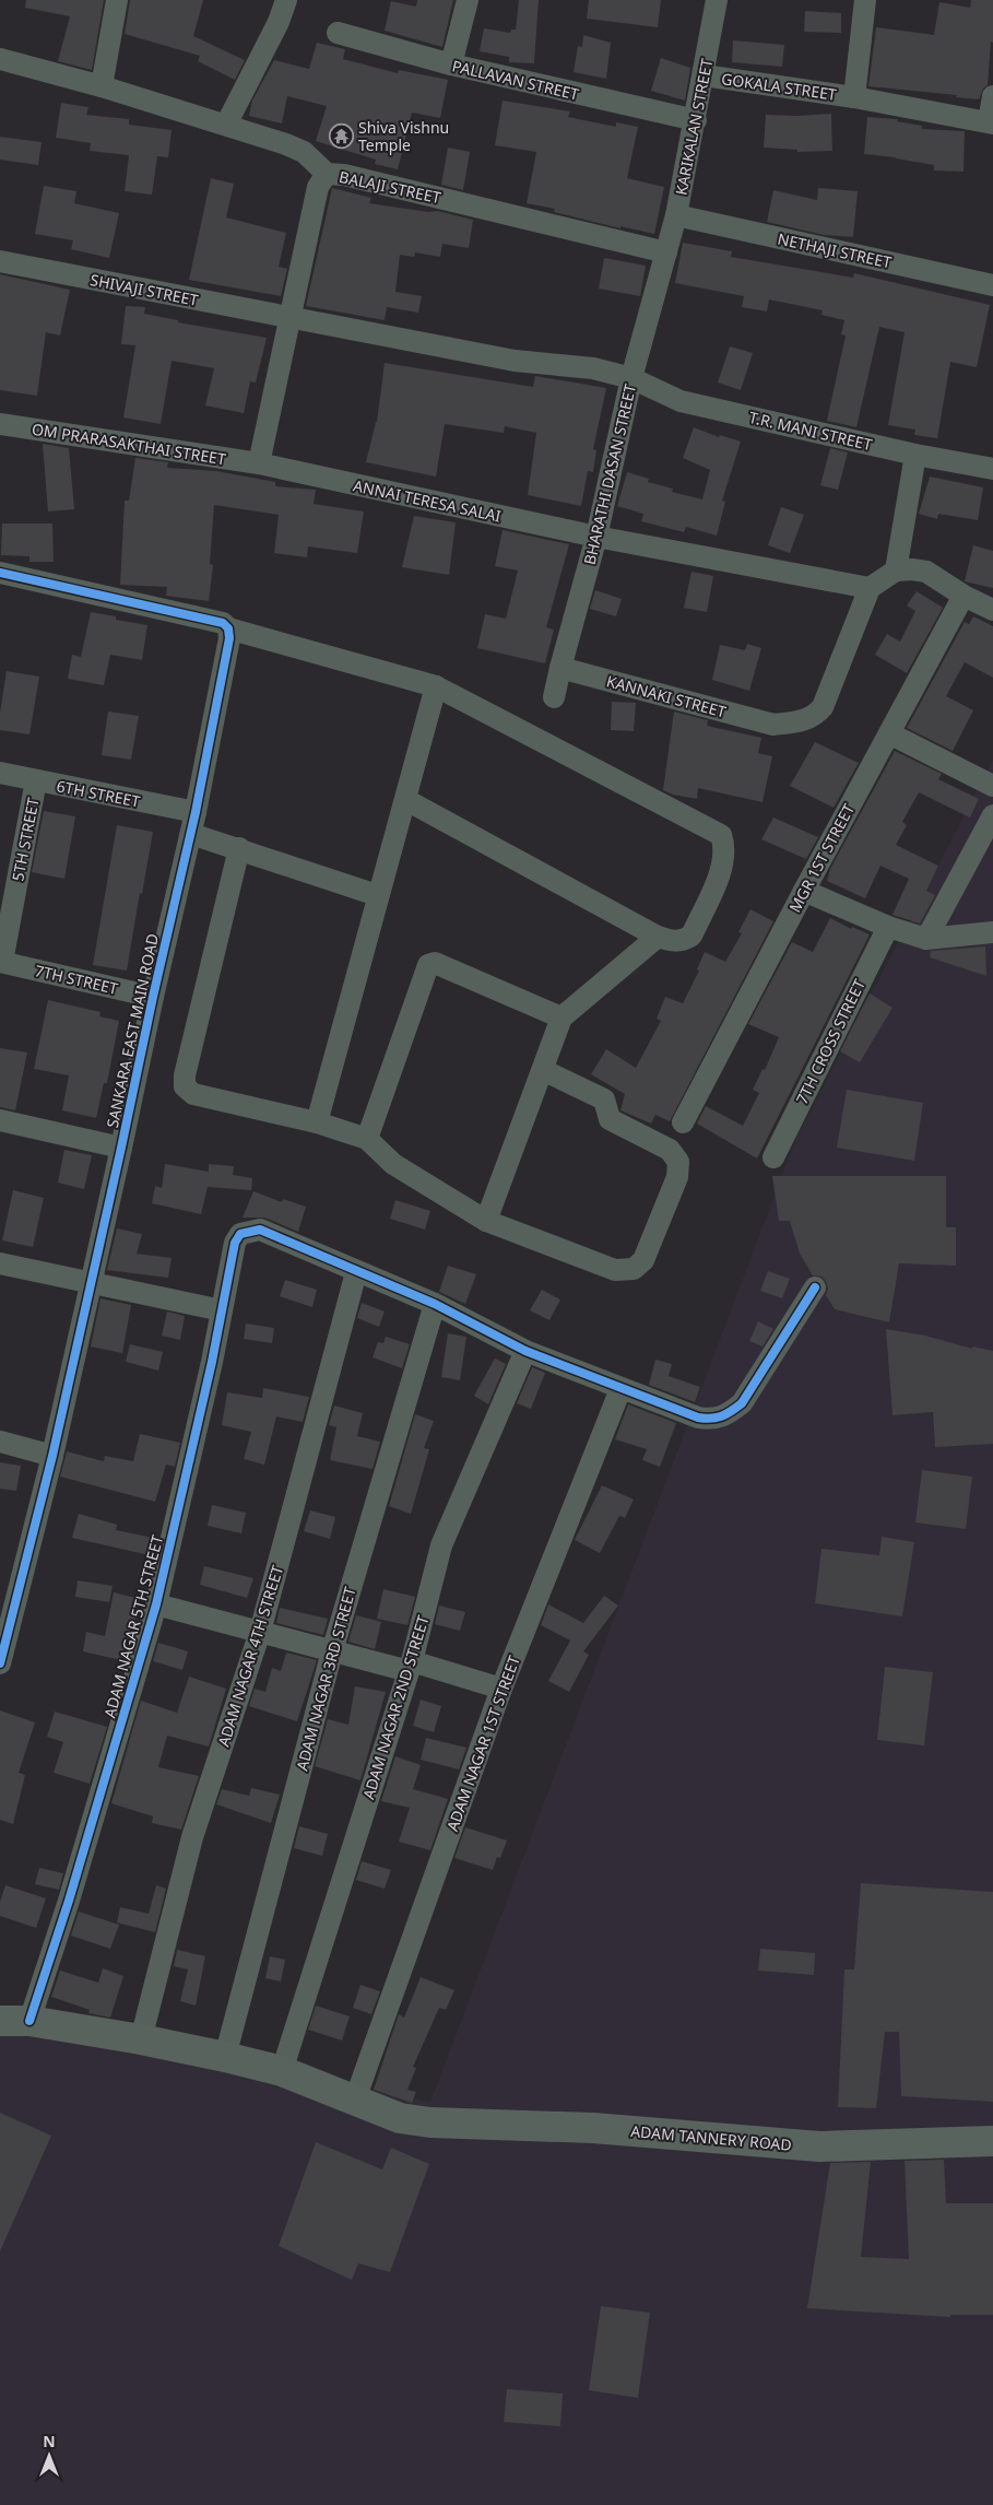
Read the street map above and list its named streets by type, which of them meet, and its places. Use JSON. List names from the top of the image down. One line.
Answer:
{"streets":{"street":["PALLAVAN STREET","GOKALA STREET","KARIKALAN STREET","BALAJI STREET","NETHAJI STREET","SHIVAJI STREET","T.R. MANI STREET","OM PRARASAKTHAI STREET","BHARATHI DASAN STREET","ANNAI TERESA SALAI","KANNAKI STREET","6TH STREET","5TH STREET","MGR 1ST STREET","7TH STREET","SANKARA EAST MAIN ROAD","7TH CROSS STREET","ADAM NAGAR 5TH STREET","ADAM NAGAR 4TH STREET","ADAM NAGAR 3RD STREET","ADAM NAGAR 2ND STREET","ADAM NAGAR 1ST STREET","ADAM TANNERY ROAD"]},"crossings":[["PALLAVAN STREET","KARIKALAN STREET"],["GOKALA STREET","KARIKALAN STREET"],["KARIKALAN STREET","BALAJI STREET"],["KARIKALAN STREET","NETHAJI STREET"],["KARIKALAN STREET","BHARATHI DASAN STREET"],["BALAJI STREET","BHARATHI DASAN STREET"],["SHIVAJI STREET","T.R. MANI STREET"],["SHIVAJI STREET","BHARATHI DASAN STREET"],["T.R. MANI STREET","BHARATHI DASAN STREET"],["OM PRARASAKTHAI STREET","ANNAI TERESA SALAI"],["BHARATHI DASAN STREET","ANNAI TERESA SALAI"],["BHARATHI DASAN STREET","KANNAKI STREET"],["ANNAI TERESA SALAI","KANNAKI STREET"],["6TH STREET","5TH STREET"],["6TH STREET","SANKARA EAST MAIN ROAD"],["5TH STREET","7TH STREET"],["7TH STREET","SANKARA EAST MAIN ROAD"],["ADAM NAGAR 5TH STREET","ADAM NAGAR 4TH STREET"],["ADAM NAGAR 5TH STREET","ADAM TANNERY ROAD"],["ADAM NAGAR 4TH STREET","ADAM TANNERY ROAD"],["ADAM NAGAR 3RD STREET","ADAM TANNERY ROAD"],["ADAM NAGAR 2ND STREET","ADAM TANNERY ROAD"],["ADAM NAGAR 1ST STREET","ADAM TANNERY ROAD"]],"places":{"temple":["Shiva Vishnu Temple"]},"north":"top"}
